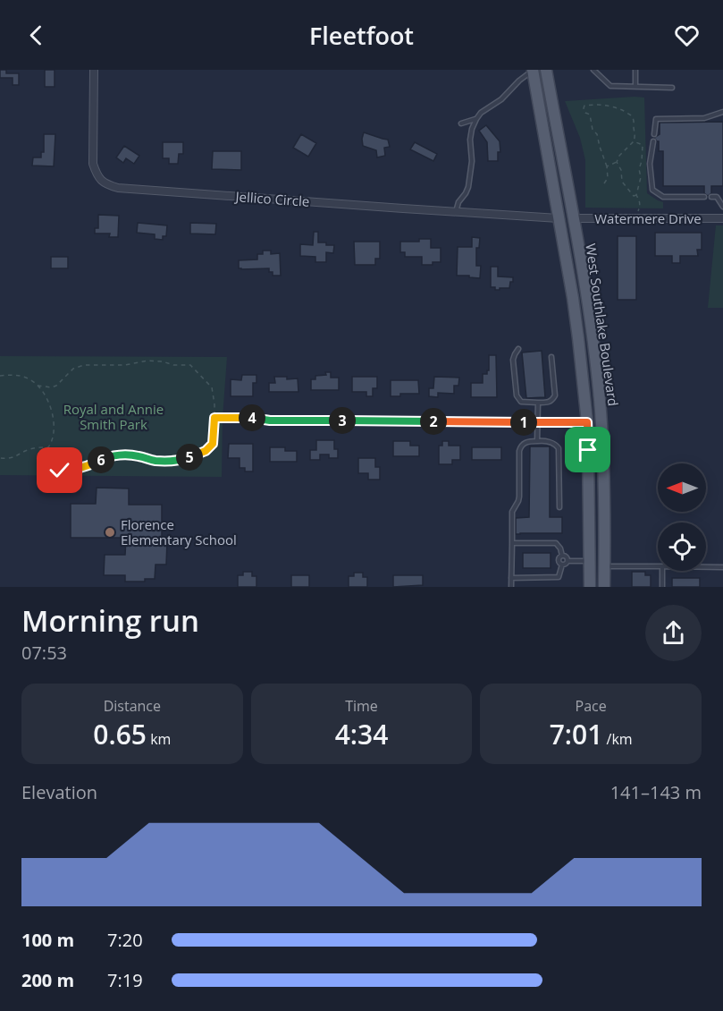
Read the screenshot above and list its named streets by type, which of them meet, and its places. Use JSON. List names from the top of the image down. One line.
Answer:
{"streets":{"main road":["West Southlake Boulevard"],"street":["Jellico Circle","Watermere Drive"]},"crossings":[["Jellico Circle","West Southlake Boulevard"],["Watermere Drive","West Southlake Boulevard"]],"parks":["Royal and Annie Smith Park"],"places":["Florence Elementary School"],"north":"left","page":{"header":"Fleetfoot","pins":["4","3","2","1","5","6"],"heading":["Morning run","07:53"],"stats":[["Distance","0.65 km"],["Time","4:34"],["Pace","7:01 /km"]],"chart":["Elevation","141–143 m"],"list":[{"name":"100 m","note":"7:20"},{"name":"200 m","note":"7:19"}]}}
